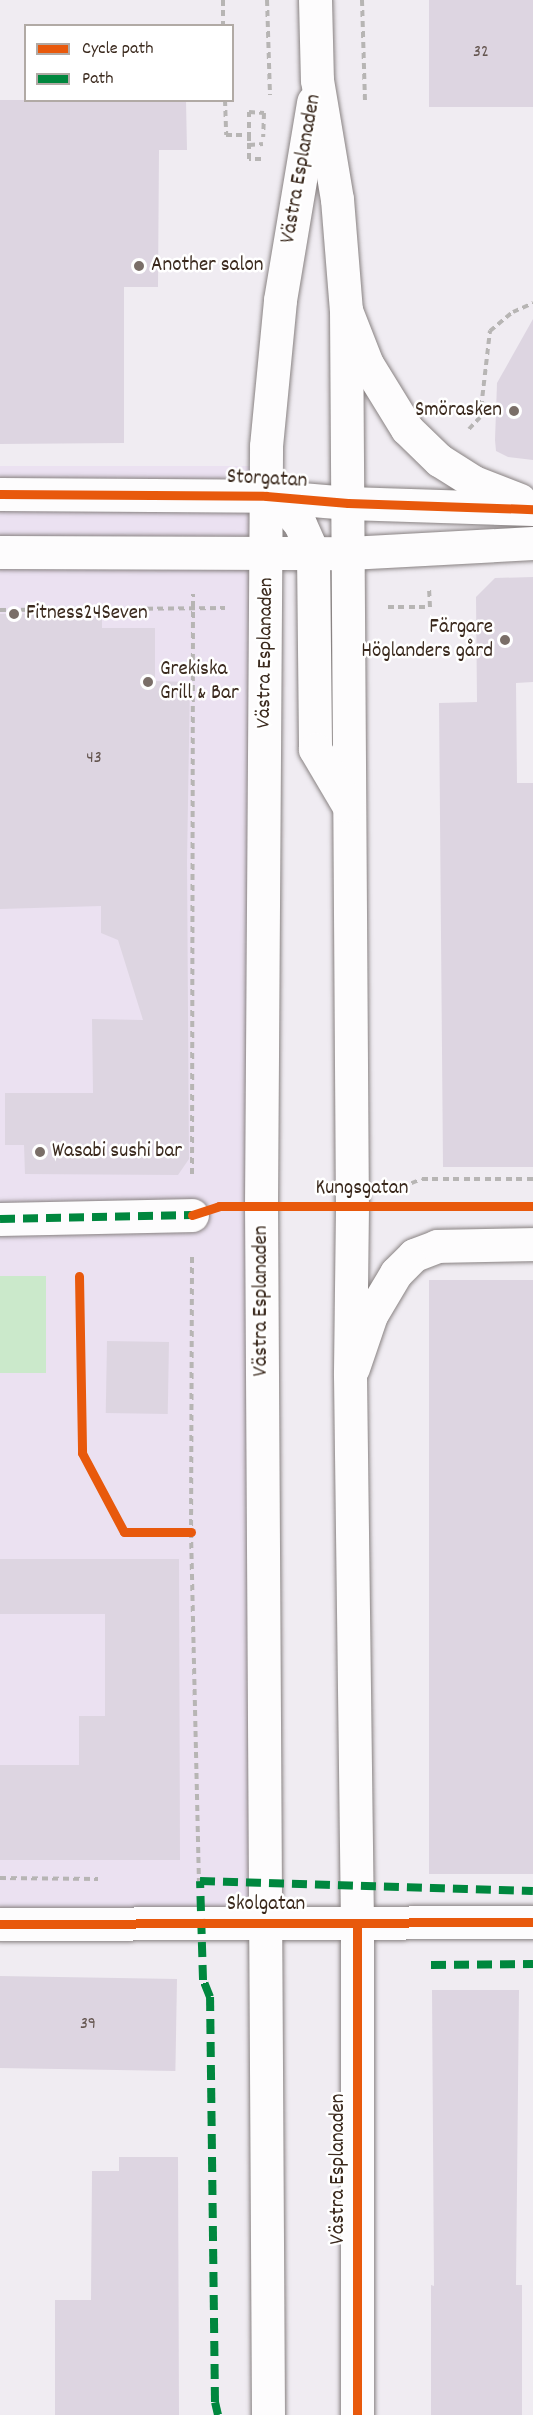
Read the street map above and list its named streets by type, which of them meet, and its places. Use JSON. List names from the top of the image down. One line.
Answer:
{"streets":{"main road":["Västra Esplanaden","Storgatan","Skolgatan"],"cycle path":["Kungsgatan"]},"crossings":[["Västra Esplanaden","Storgatan"],["Västra Esplanaden","Skolgatan"]],"places":["Another salon","Smörasken","Fitness24Seven","Färgare Höglanders gård","Grekiska Grill & Bar","Wasabi sushi bar"],"house_numbers":["32","43","39"],"legend":["Cycle path","Path"]}
